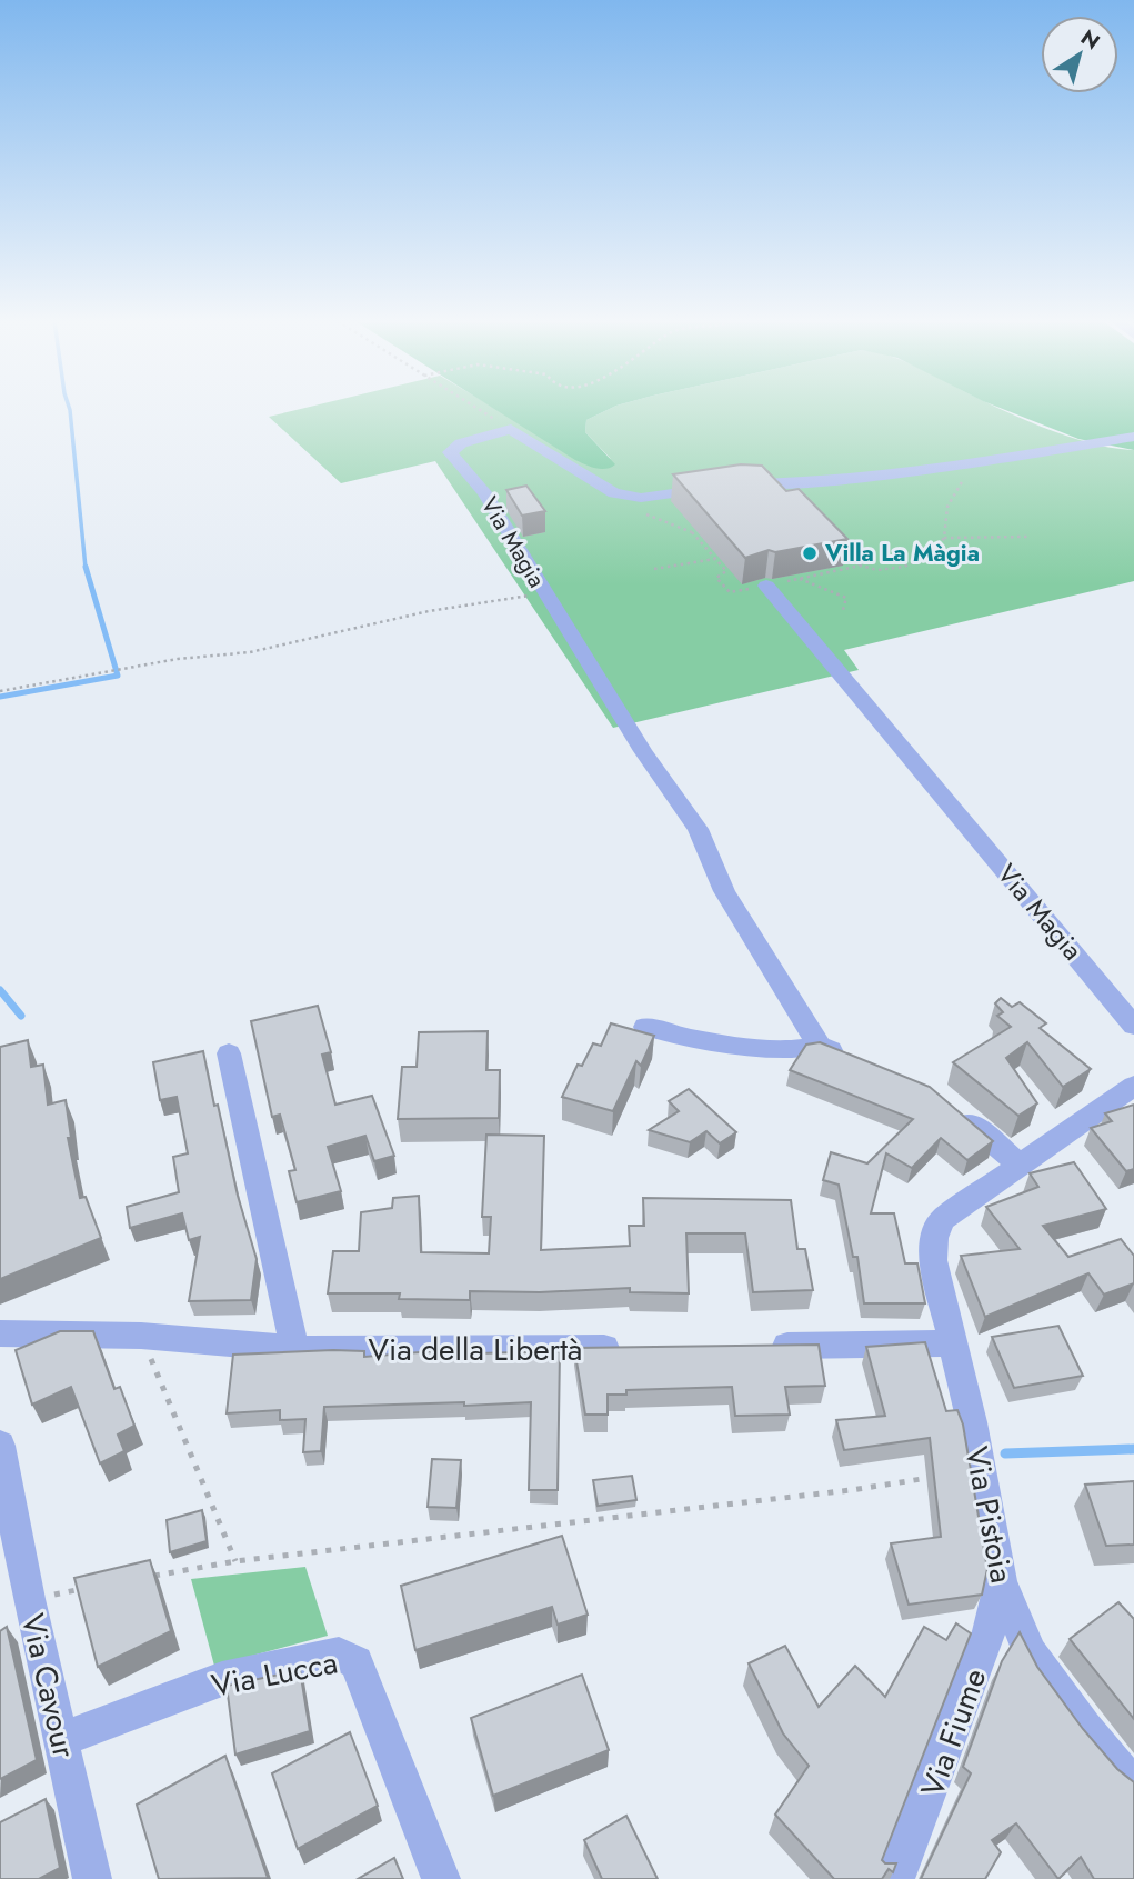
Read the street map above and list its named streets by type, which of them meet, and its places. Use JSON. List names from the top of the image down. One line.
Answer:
{"streets":{"street":["Via Magia","Via della Libertà","Via Pistoia","Via Lucca","Via Cavour","Via Fiume"]},"crossings":[["Via Pistoia","Via Fiume"],["Via Lucca","Via Cavour"]],"places":["Villa La Màgia"],"north":"top right"}
